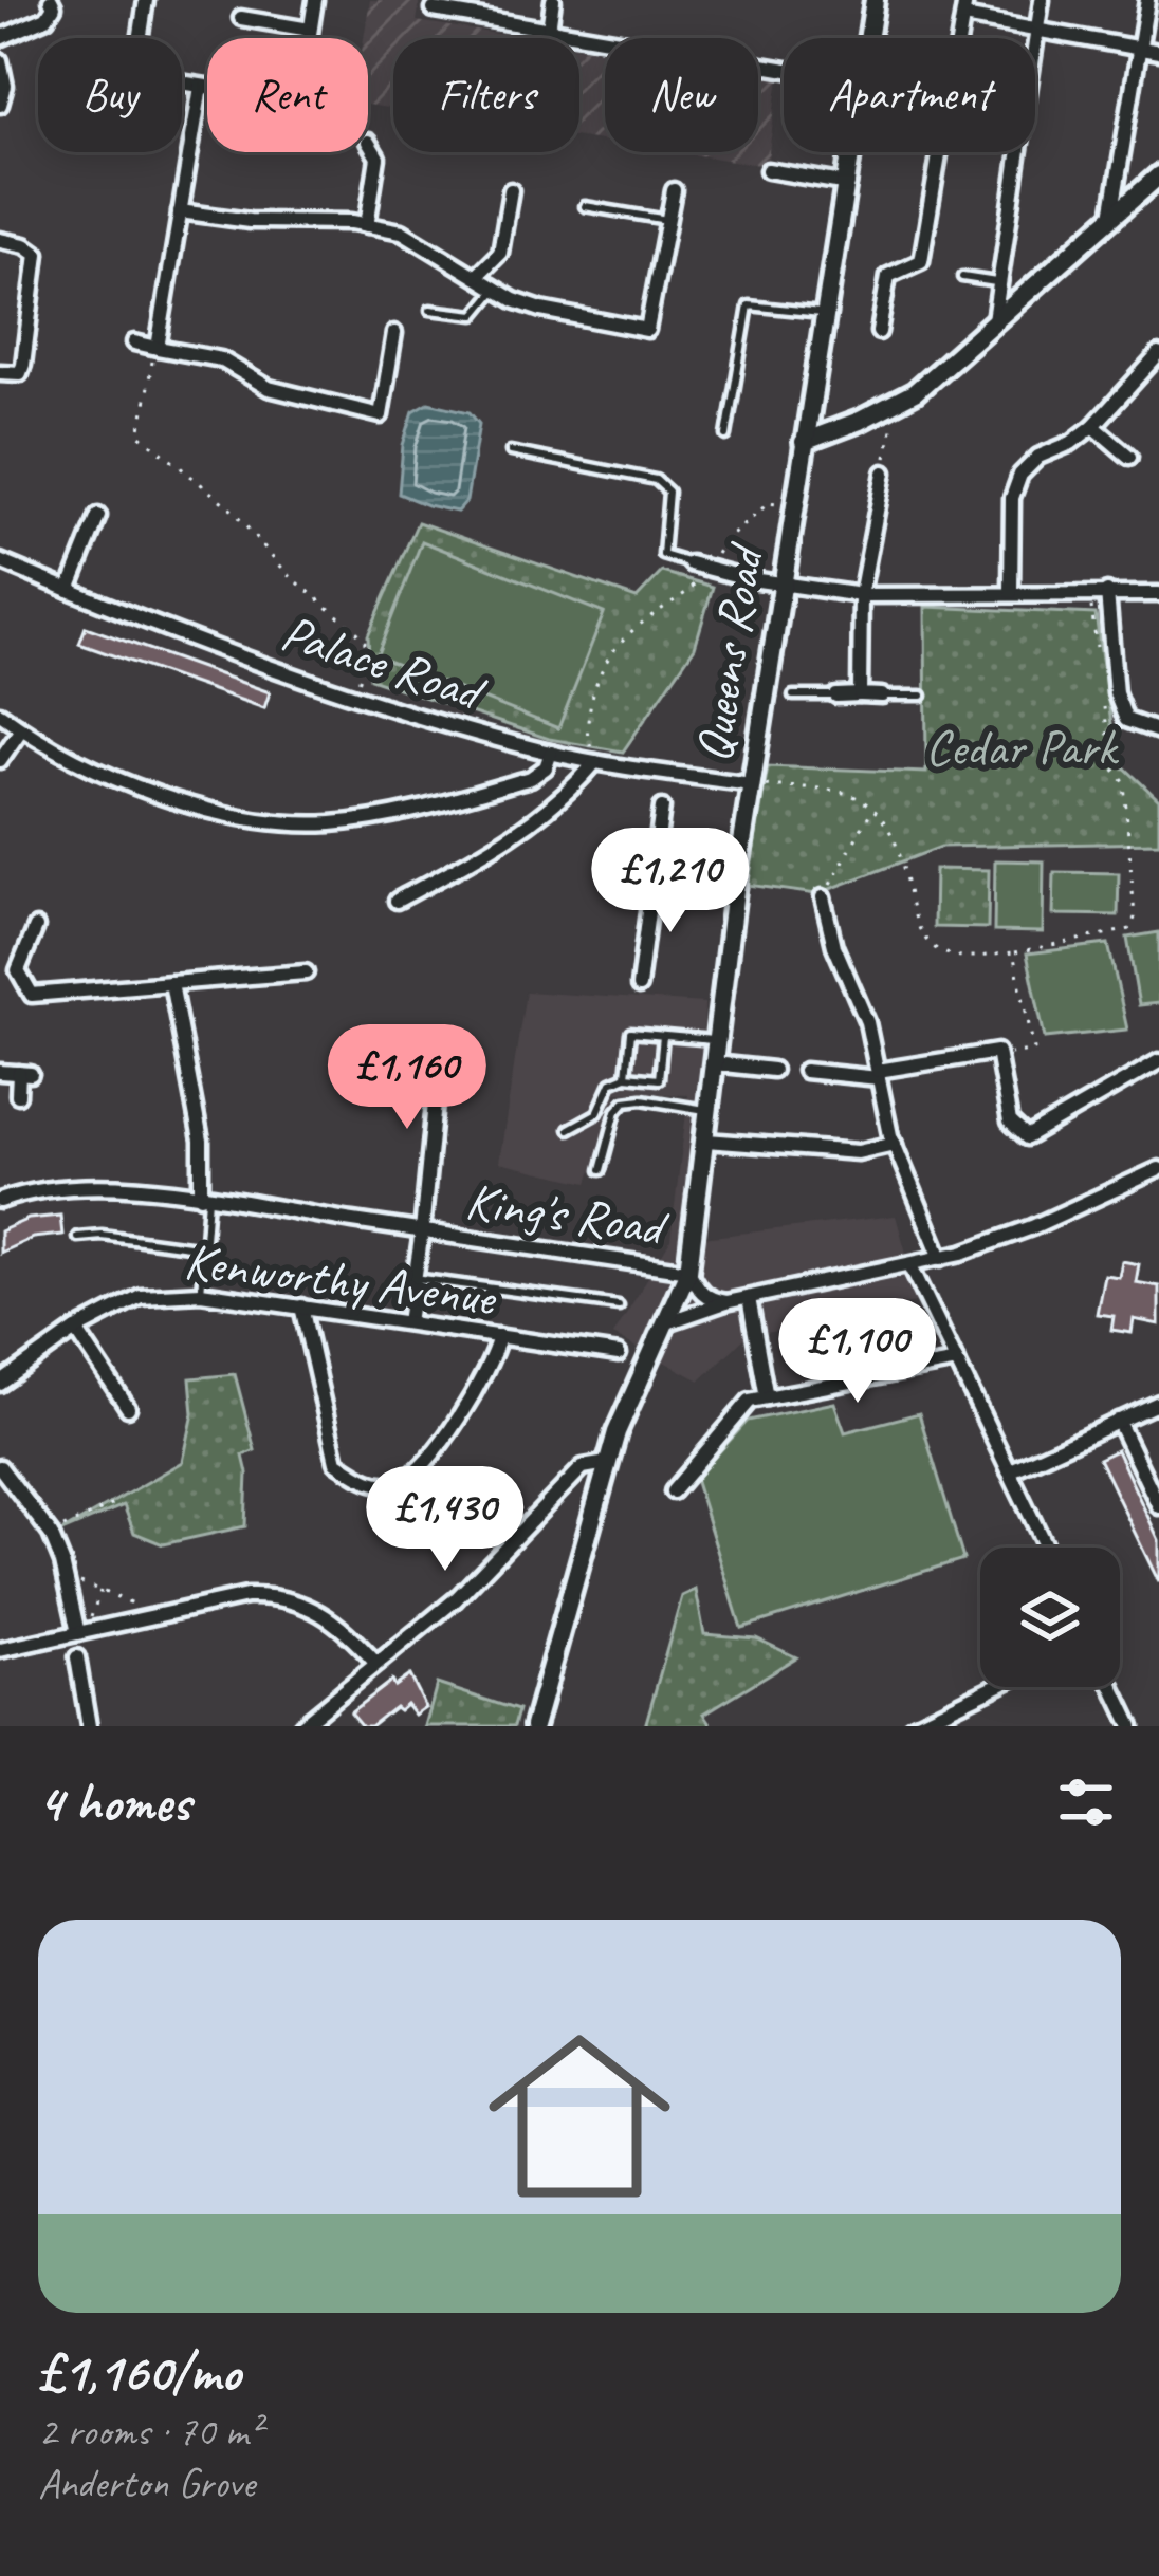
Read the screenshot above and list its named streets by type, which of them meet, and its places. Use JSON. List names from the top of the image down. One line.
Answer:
{"streets":{"main road":["Queens Road"],"street":["Palace Road","King's Road","Kenworthy Avenue"]},"crossings":[["Queens Road","Palace Road"],["Queens Road","King's Road"]],"parks":["Cedar Park"],"page":{"chip":["Buy","Rent","Filters","New","Apartment"],"price":["£1,210","£1,160","£1,100","£1,430"],"heading":"4 homes","list":[{"name":"£1,160/mo","note":"2 rooms · 70 m² · Anderton Grove"}]}}
